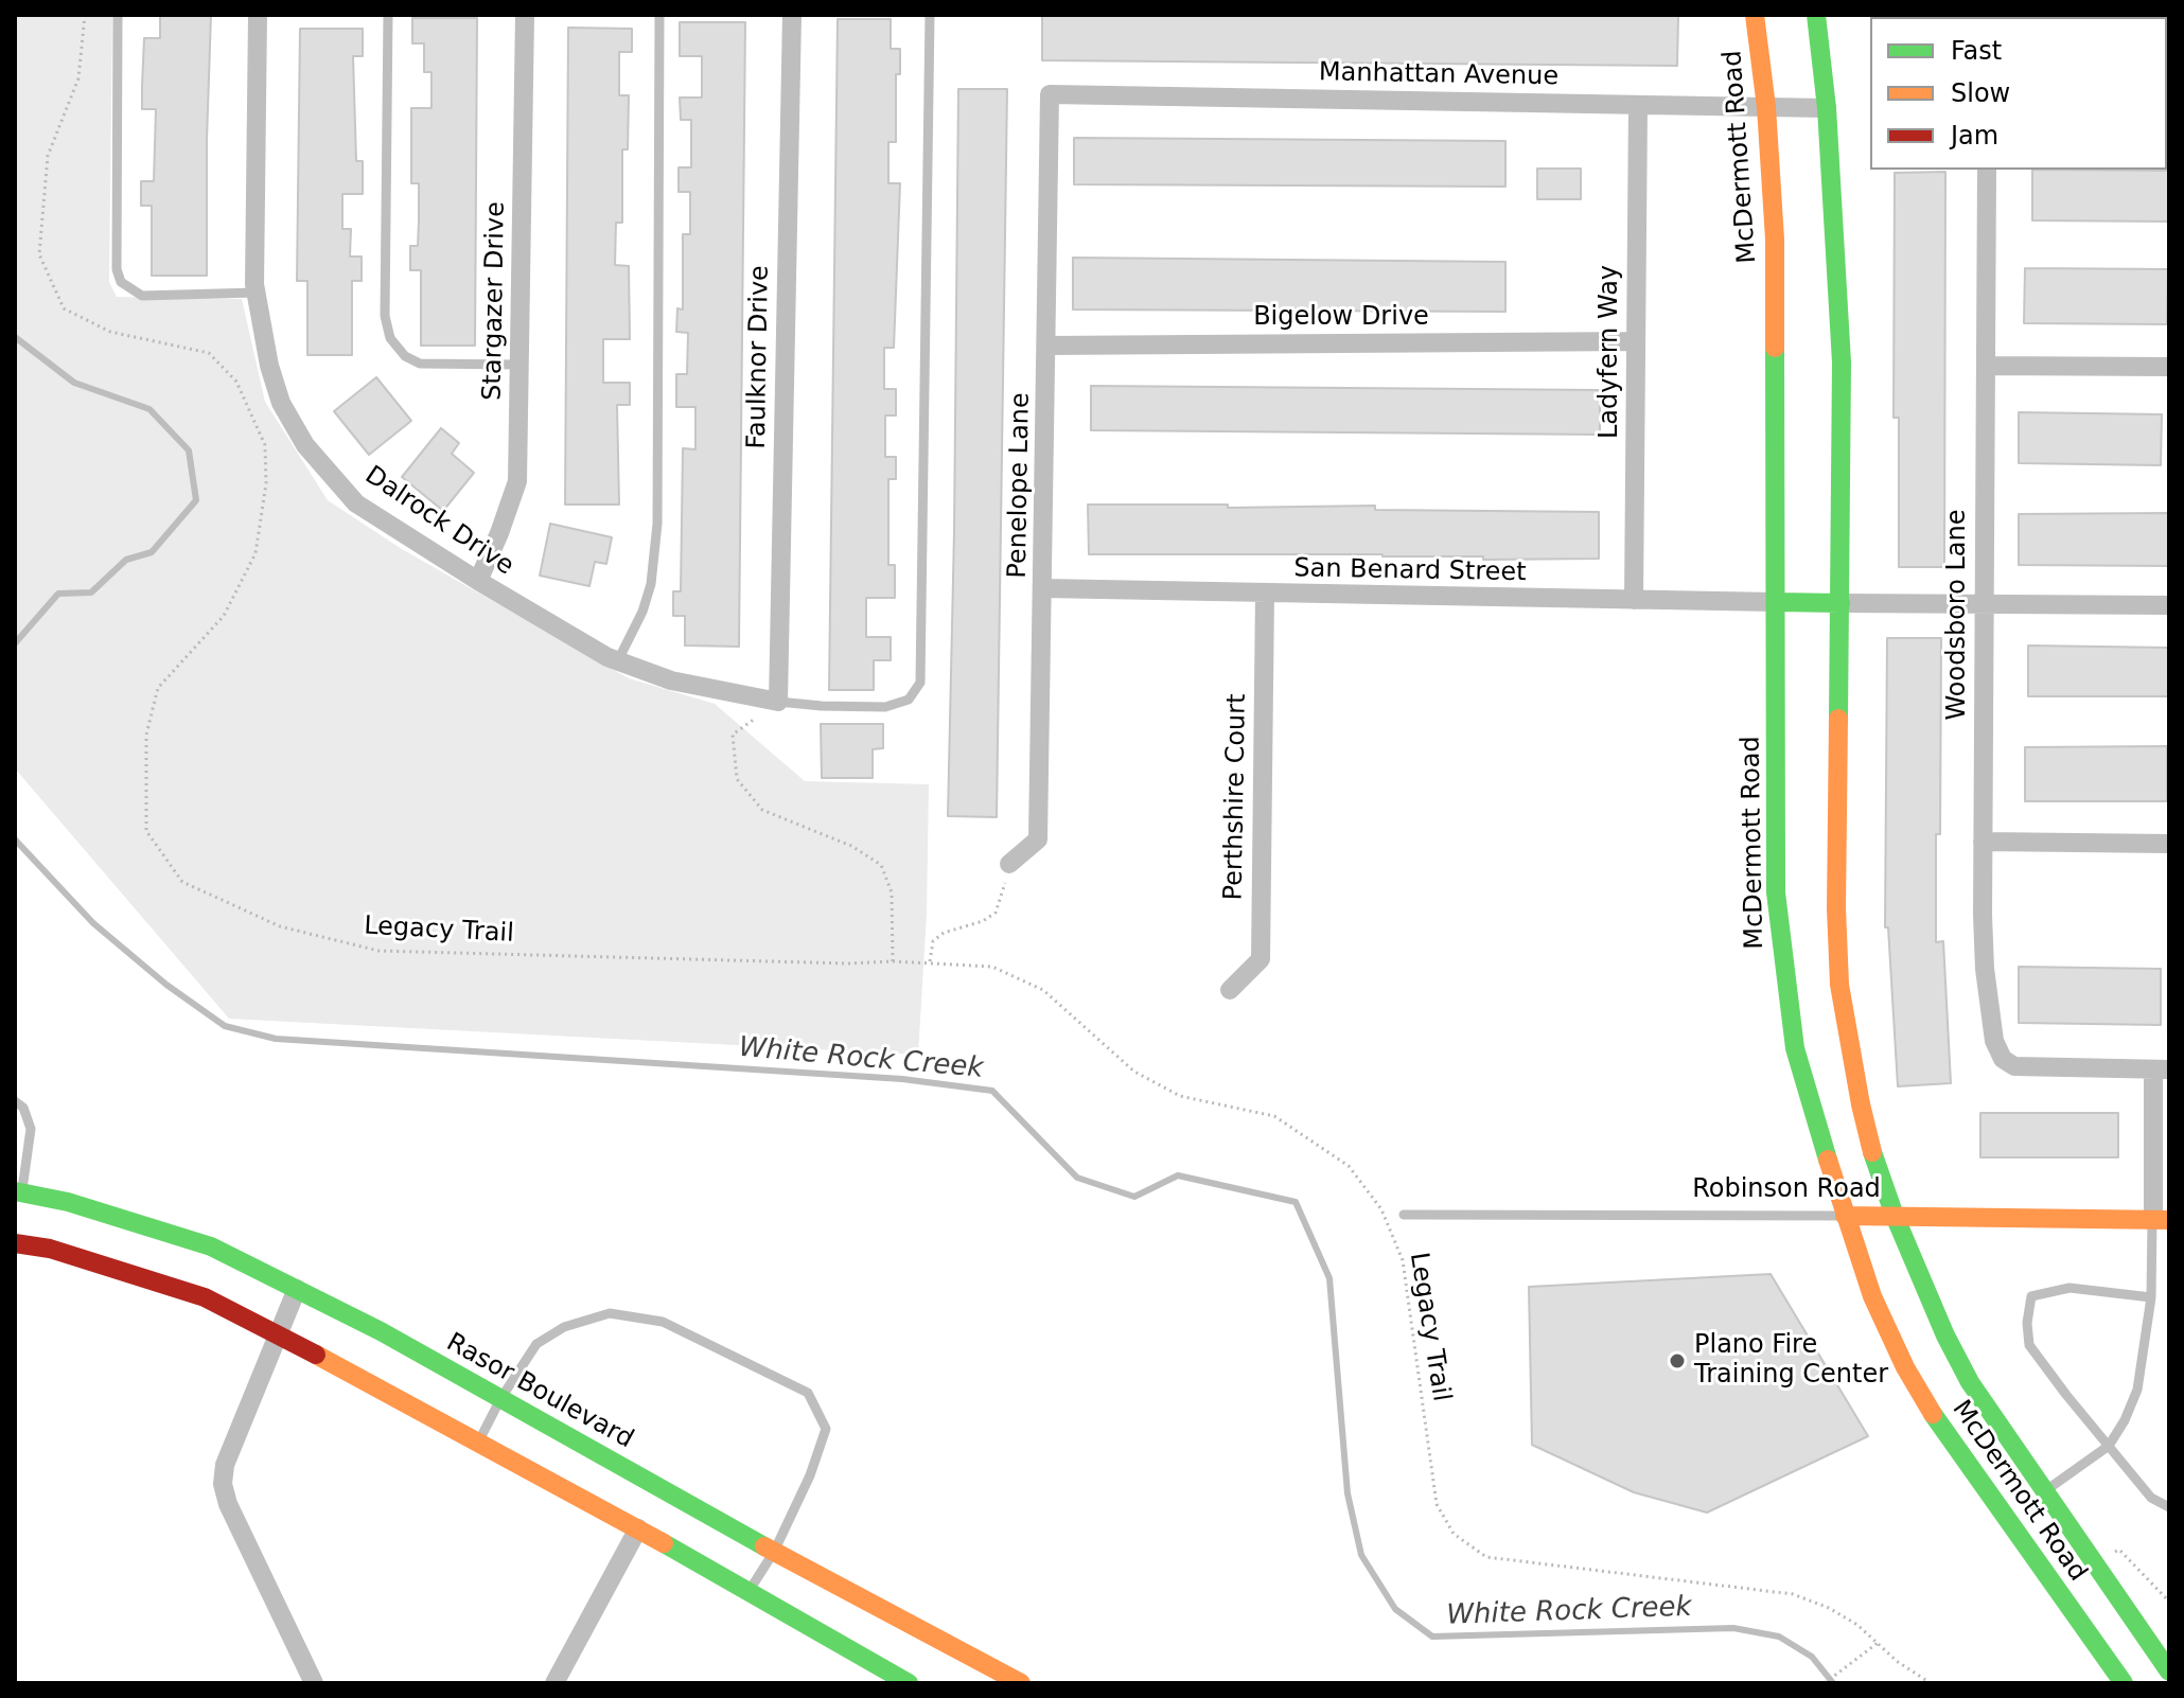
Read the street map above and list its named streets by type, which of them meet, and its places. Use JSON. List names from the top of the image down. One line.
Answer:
{"streets":{"main road":["McDermott Road","Robinson Road","Rasor Boulevard"],"street":["Manhattan Avenue","Stargazer Drive","Bigelow Drive","Ladyfern Way","Faulknor Drive","Penelope Lane","Dalrock Drive","San Benard Street","Woodsboro Lane","Perthshire Court"],"path":["Legacy Trail"]},"crossings":[["Manhattan Avenue","McDermott Road"],["Manhattan Avenue","Ladyfern Way"],["Manhattan Avenue","Penelope Lane"],["McDermott Road","San Benard Street"],["McDermott Road","Robinson Road"],["Stargazer Drive","Dalrock Drive"],["Bigelow Drive","Ladyfern Way"],["Bigelow Drive","Penelope Lane"],["Ladyfern Way","San Benard Street"],["Faulknor Drive","Dalrock Drive"],["Penelope Lane","San Benard Street"],["San Benard Street","Perthshire Court"]],"water":["White Rock Creek"],"places":["Plano Fire Training Center"],"legend":["Fast","Slow","Jam"]}
